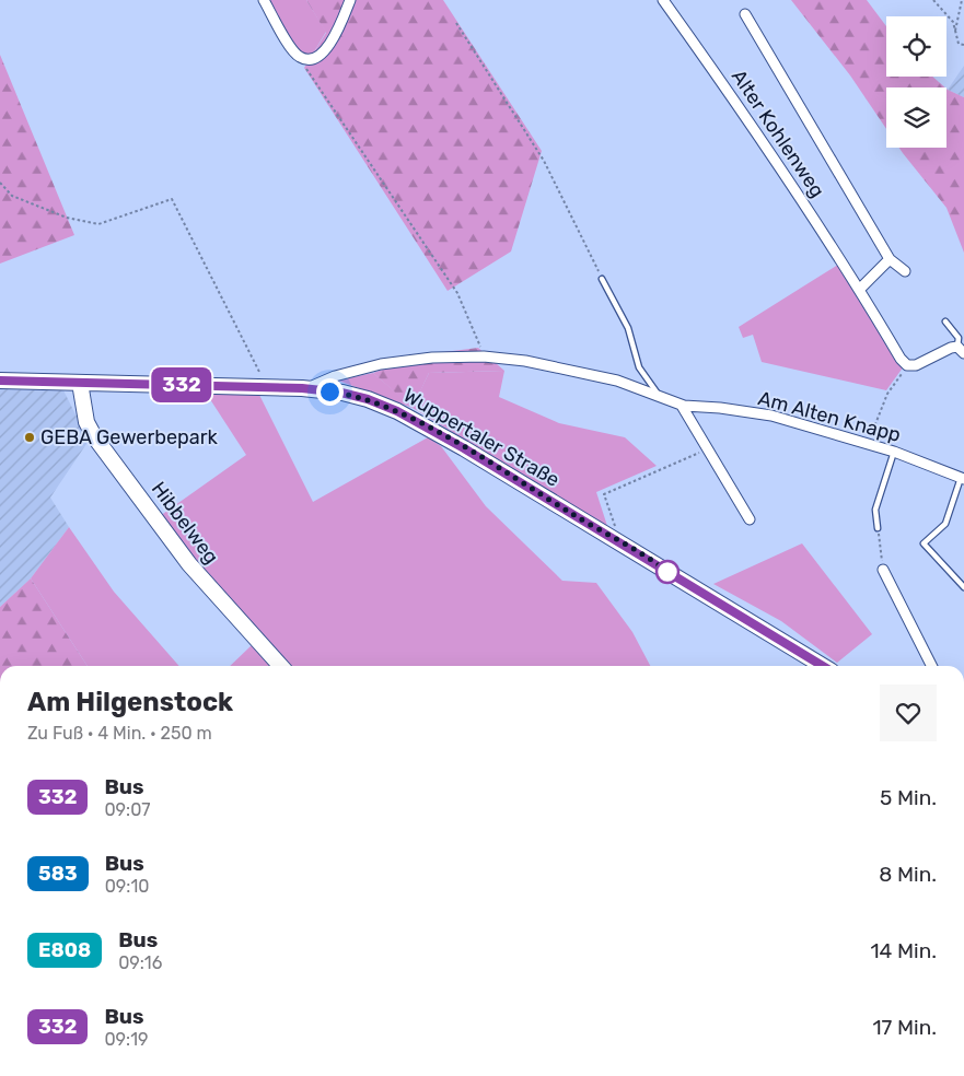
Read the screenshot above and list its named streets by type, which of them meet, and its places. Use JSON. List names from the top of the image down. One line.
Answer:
{"streets":{"main road":["Wuppertaler Straße","Hibbelweg"],"street":["Alter Kohlenweg","Am Alten Knapp"]},"crossings":[["Am Alten Knapp","Wuppertaler Straße"],["Wuppertaler Straße","Hibbelweg"]],"places":["GEBA Gewerbepark"],"lines":["bus line 332"],"page":{"on_map":"332","heading":["Am Hilgenstock","Zu Fuß · 4 Min. · 250 m"],"list":[{"mark":"332","name":"Bus","note":"09:07","value":"5 Min."},{"mark":"583","name":"Bus","note":"09:10","value":"8 Min."},{"mark":"E808","name":"Bus","note":"09:16","value":"14 Min."},{"mark":"332","name":"Bus","note":"09:19","value":"17 Min."}]}}
